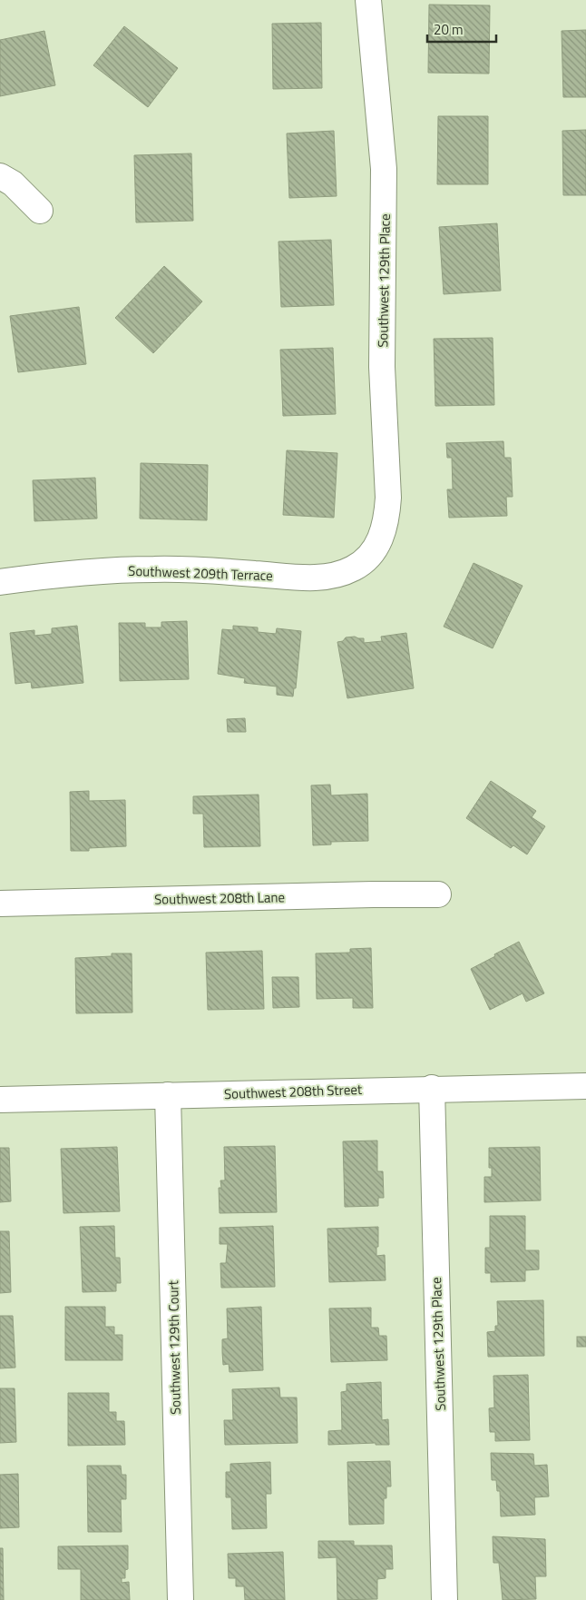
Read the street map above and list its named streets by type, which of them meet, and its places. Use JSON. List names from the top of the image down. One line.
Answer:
{"streets":{"street":["Southwest 129th Place","Southwest 209th Terrace","Southwest 208th Lane","Southwest 208th Street","Southwest 129th Court"]},"crossings":[["Southwest 129th Place","Southwest 209th Terrace"],["Southwest 129th Place","Southwest 208th Street"],["Southwest 208th Street","Southwest 129th Court"]],"scale_bar":"20 m"}
